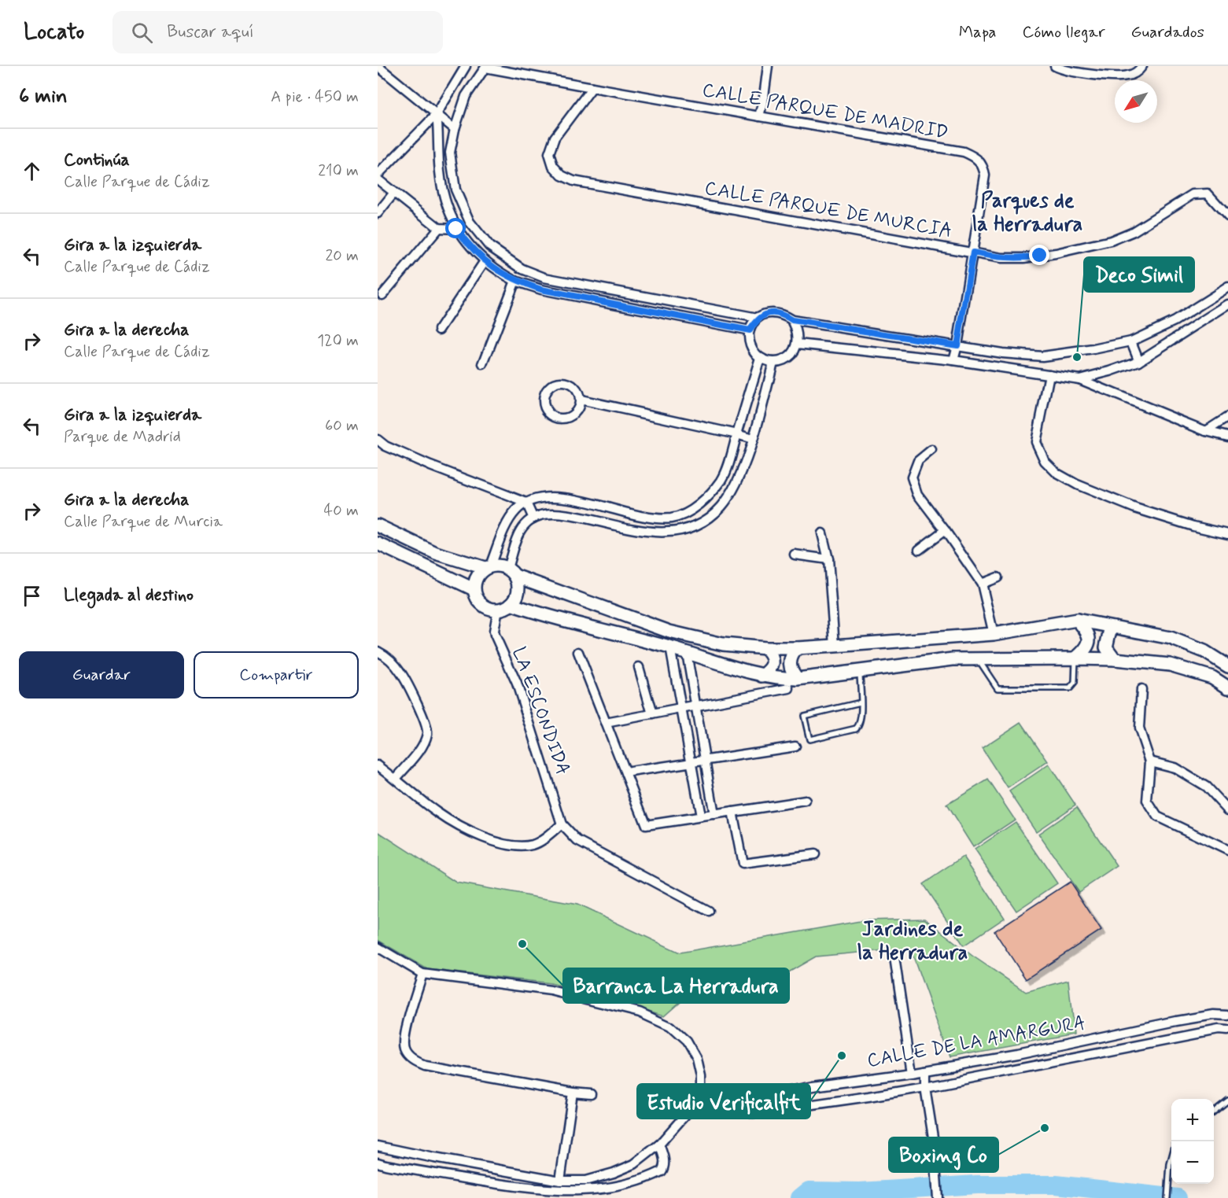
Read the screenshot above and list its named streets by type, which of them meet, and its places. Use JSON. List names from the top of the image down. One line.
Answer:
{"streets":{"street":["CALLE PARQUE DE MADRID","CALLE PARQUE DE MURCIA","LA ESCONDIDA","CALLE DE LA AMARGURA"]},"crossings":[["CALLE PARQUE DE MADRID","CALLE PARQUE DE MURCIA"]],"districts":["Parques de la Herradura","Jardines de la Herradura"],"places":["Deco Simil","Barranca La Herradura","Estudio Verificalfit","Boxing Co"],"north":"bottom left","page":{"header":"Locato","search":"Buscar aquí","nav":["Mapa","Cómo llegar","Guardados"],"heading":["6 min","A pie · 450 m"],"list":[["Continúa","Calle Parque de Cádiz","210 m"],["Gira a la izquierda","Calle Parque de Cádiz","20 m"],["Gira a la derecha","Calle Parque de Cádiz","120 m"],["Gira a la izquierda","Parque de Madrid","60 m"],["Gira a la derecha","Calle Parque de Murcia","40 m"],"Llegada al destino"],"buttons":["Guardar","Compartir"],"map_buttons":["+","−"]}}
